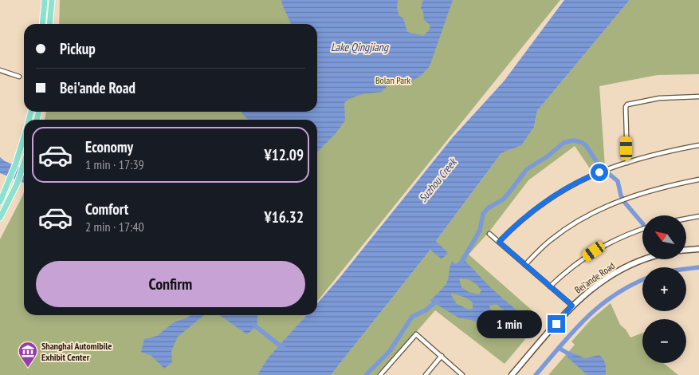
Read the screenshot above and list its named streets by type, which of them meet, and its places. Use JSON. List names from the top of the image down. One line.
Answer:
{"streets":{"street":["Bei'ande Road"]},"water":["Lake Qingjiang","Suzhou Creek"],"parks":["Bolan Park"],"places":{"museum":["Shanghai Automibile Exhibit Center"]},"north":"top left","page":{"banner":["Pickup","Bei'ande Road"],"list":[{"name":"Economy","note":"1 min · 17:39","value":"¥12.09"},{"name":"Comfort","note":"2 min · 17:40","value":"¥16.32"}],"map_buttons":["+","−"],"buttons":"Confirm","bubble":"1 min"}}
